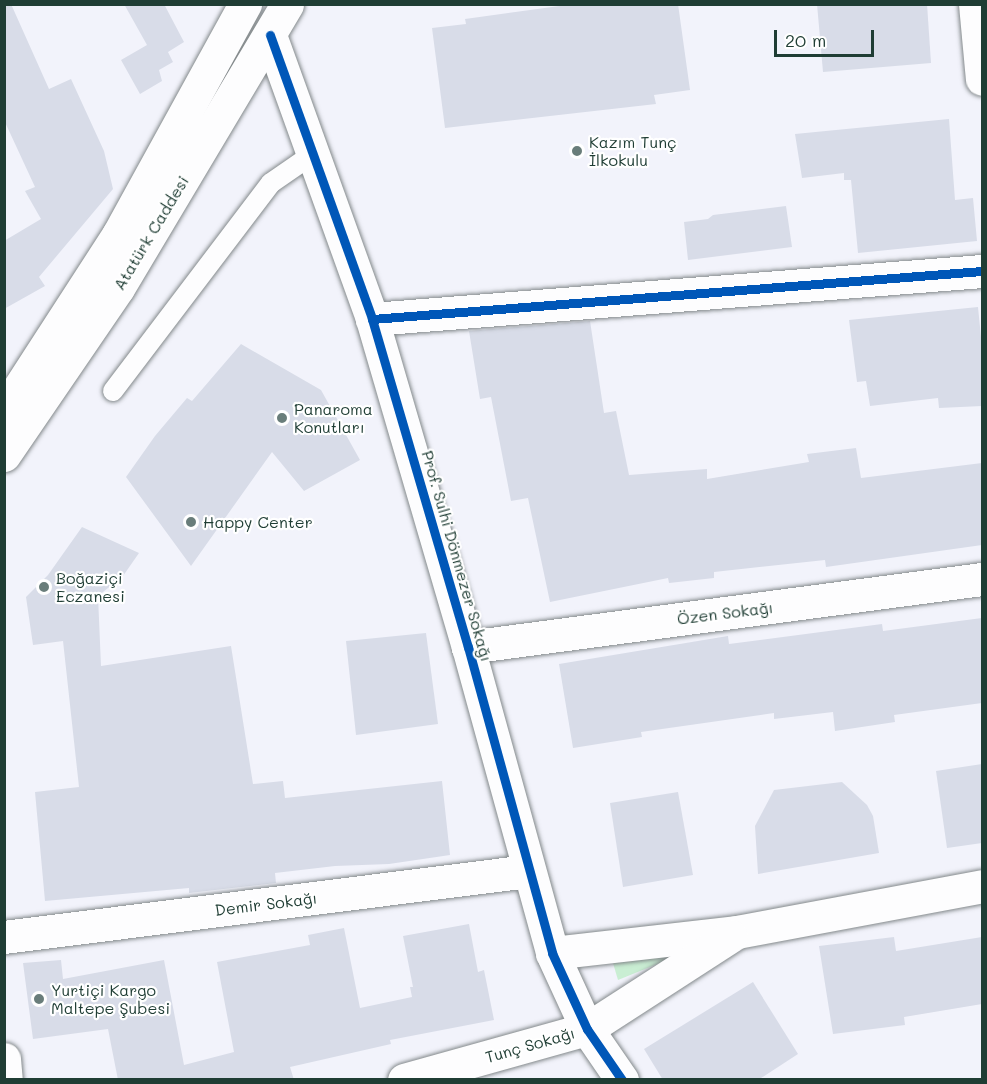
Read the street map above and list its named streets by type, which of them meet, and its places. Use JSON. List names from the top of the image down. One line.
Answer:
{"streets":{"street":["Atatürk Caddesi","Prof. Sulhi Dönmezer Sokağı","Özen Sokağı","Demir Sokağı","Tunç Sokağı"]},"crossings":[["Atatürk Caddesi","Prof. Sulhi Dönmezer Sokağı"],["Prof. Sulhi Dönmezer Sokağı","Özen Sokağı"],["Prof. Sulhi Dönmezer Sokağı","Demir Sokağı"],["Prof. Sulhi Dönmezer Sokağı","Tunç Sokağı"]],"places":["Kazım Tunç İlkokulu","Panaroma Konutları","Happy Center","Boğaziçi Eczanesi","Yurtiçi Kargo Maltepe Şubesi"],"scale_bar":"20 m"}
